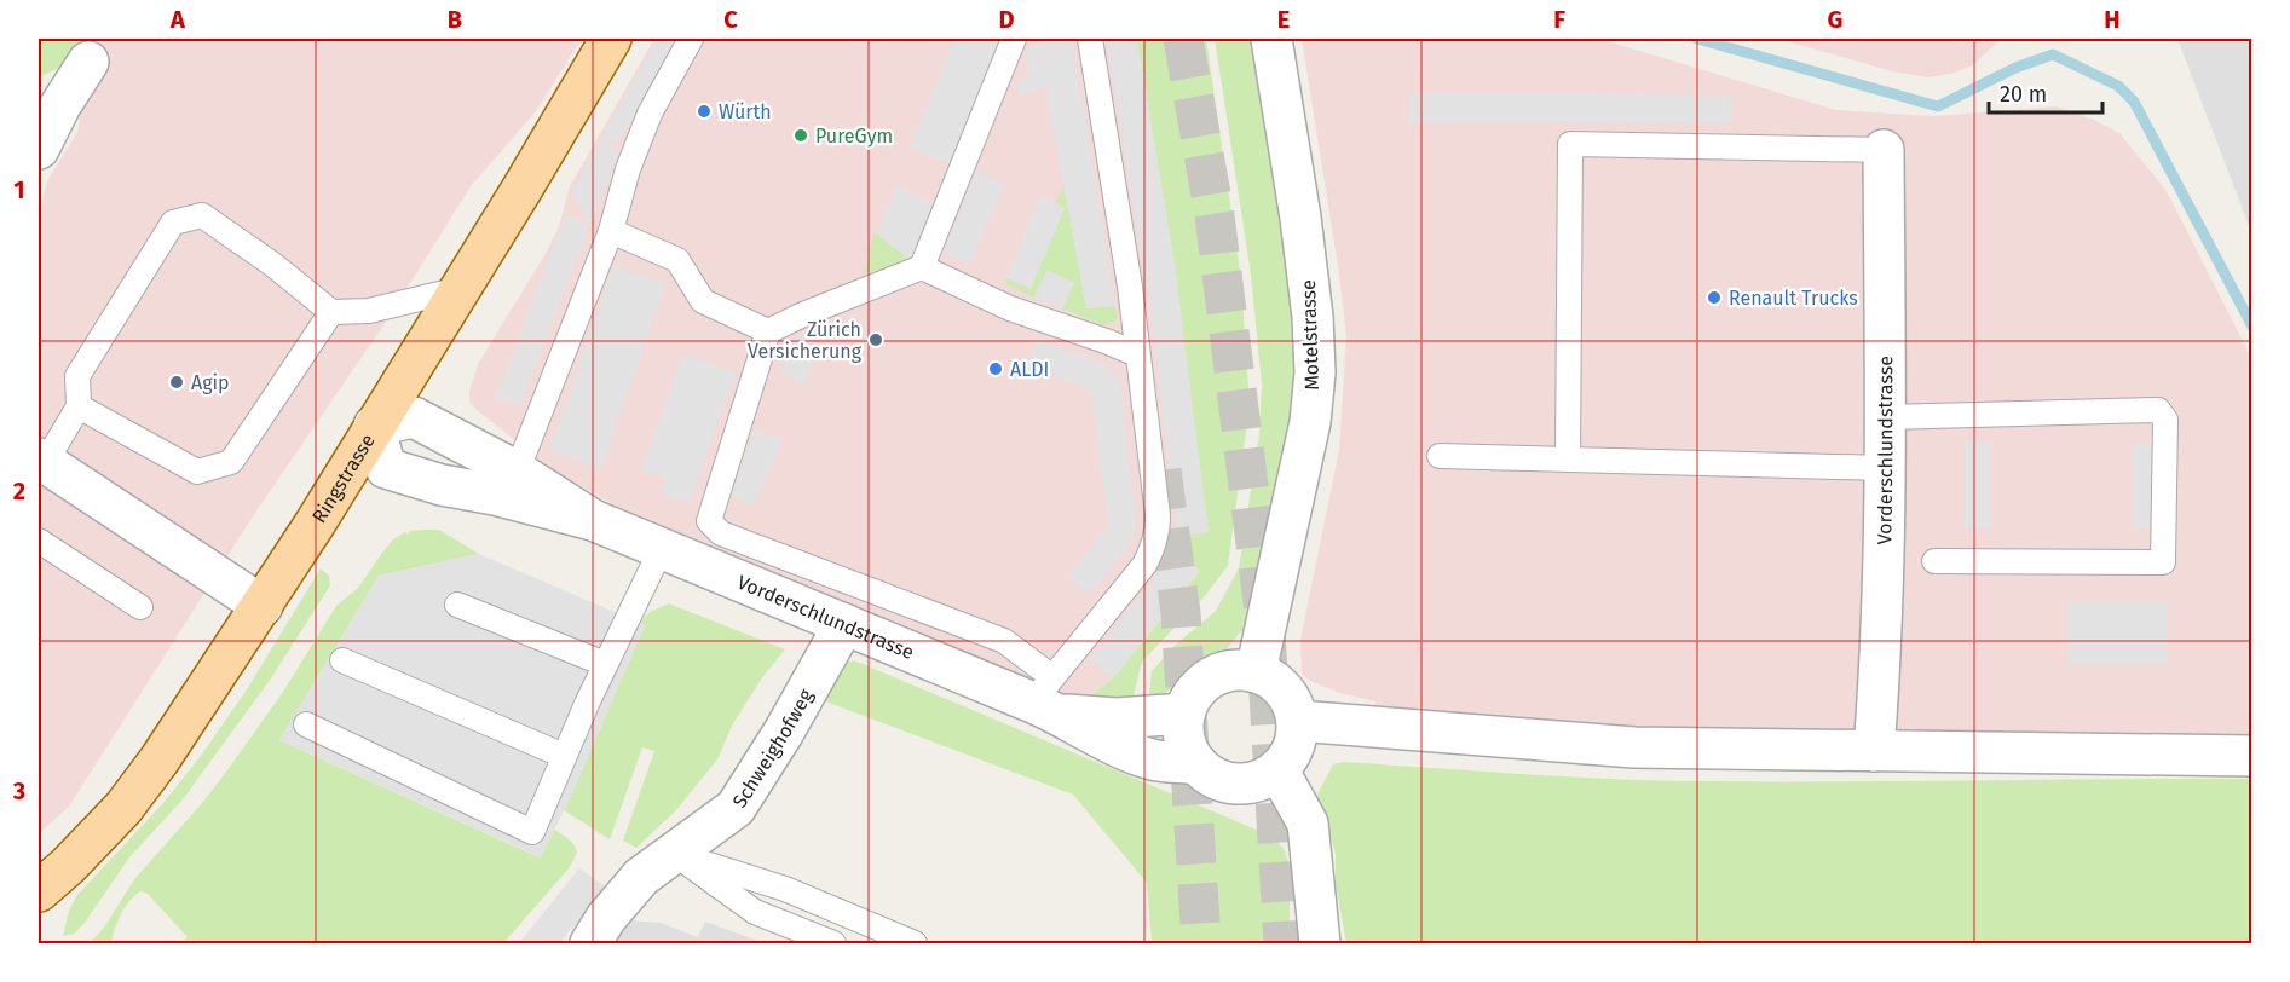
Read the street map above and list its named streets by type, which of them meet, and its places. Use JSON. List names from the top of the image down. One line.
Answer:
{"streets":{"main road":["Ringstrasse"],"street":["Motelstrasse","Vorderschlundstrasse","Schweighofweg"]},"crossings":[["Motelstrasse","Vorderschlundstrasse"],["Vorderschlundstrasse","Ringstrasse"],["Vorderschlundstrasse","Schweighofweg"]],"places":["Würth","PureGym","Renault Trucks","Zürich Versicherung","ALDI","Agip"],"scale_bar":"20 m","grid":{"columns":["A","B","C","D","E","F","G","H"],"rows":["1","2","3"]}}
